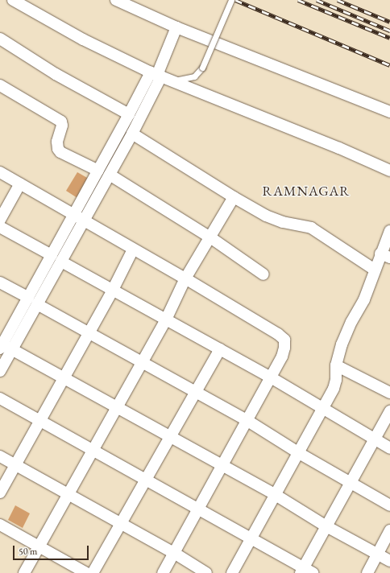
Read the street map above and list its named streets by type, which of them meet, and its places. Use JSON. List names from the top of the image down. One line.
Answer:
{"districts":["RAMNAGAR"],"scale_bar":"50 m"}
